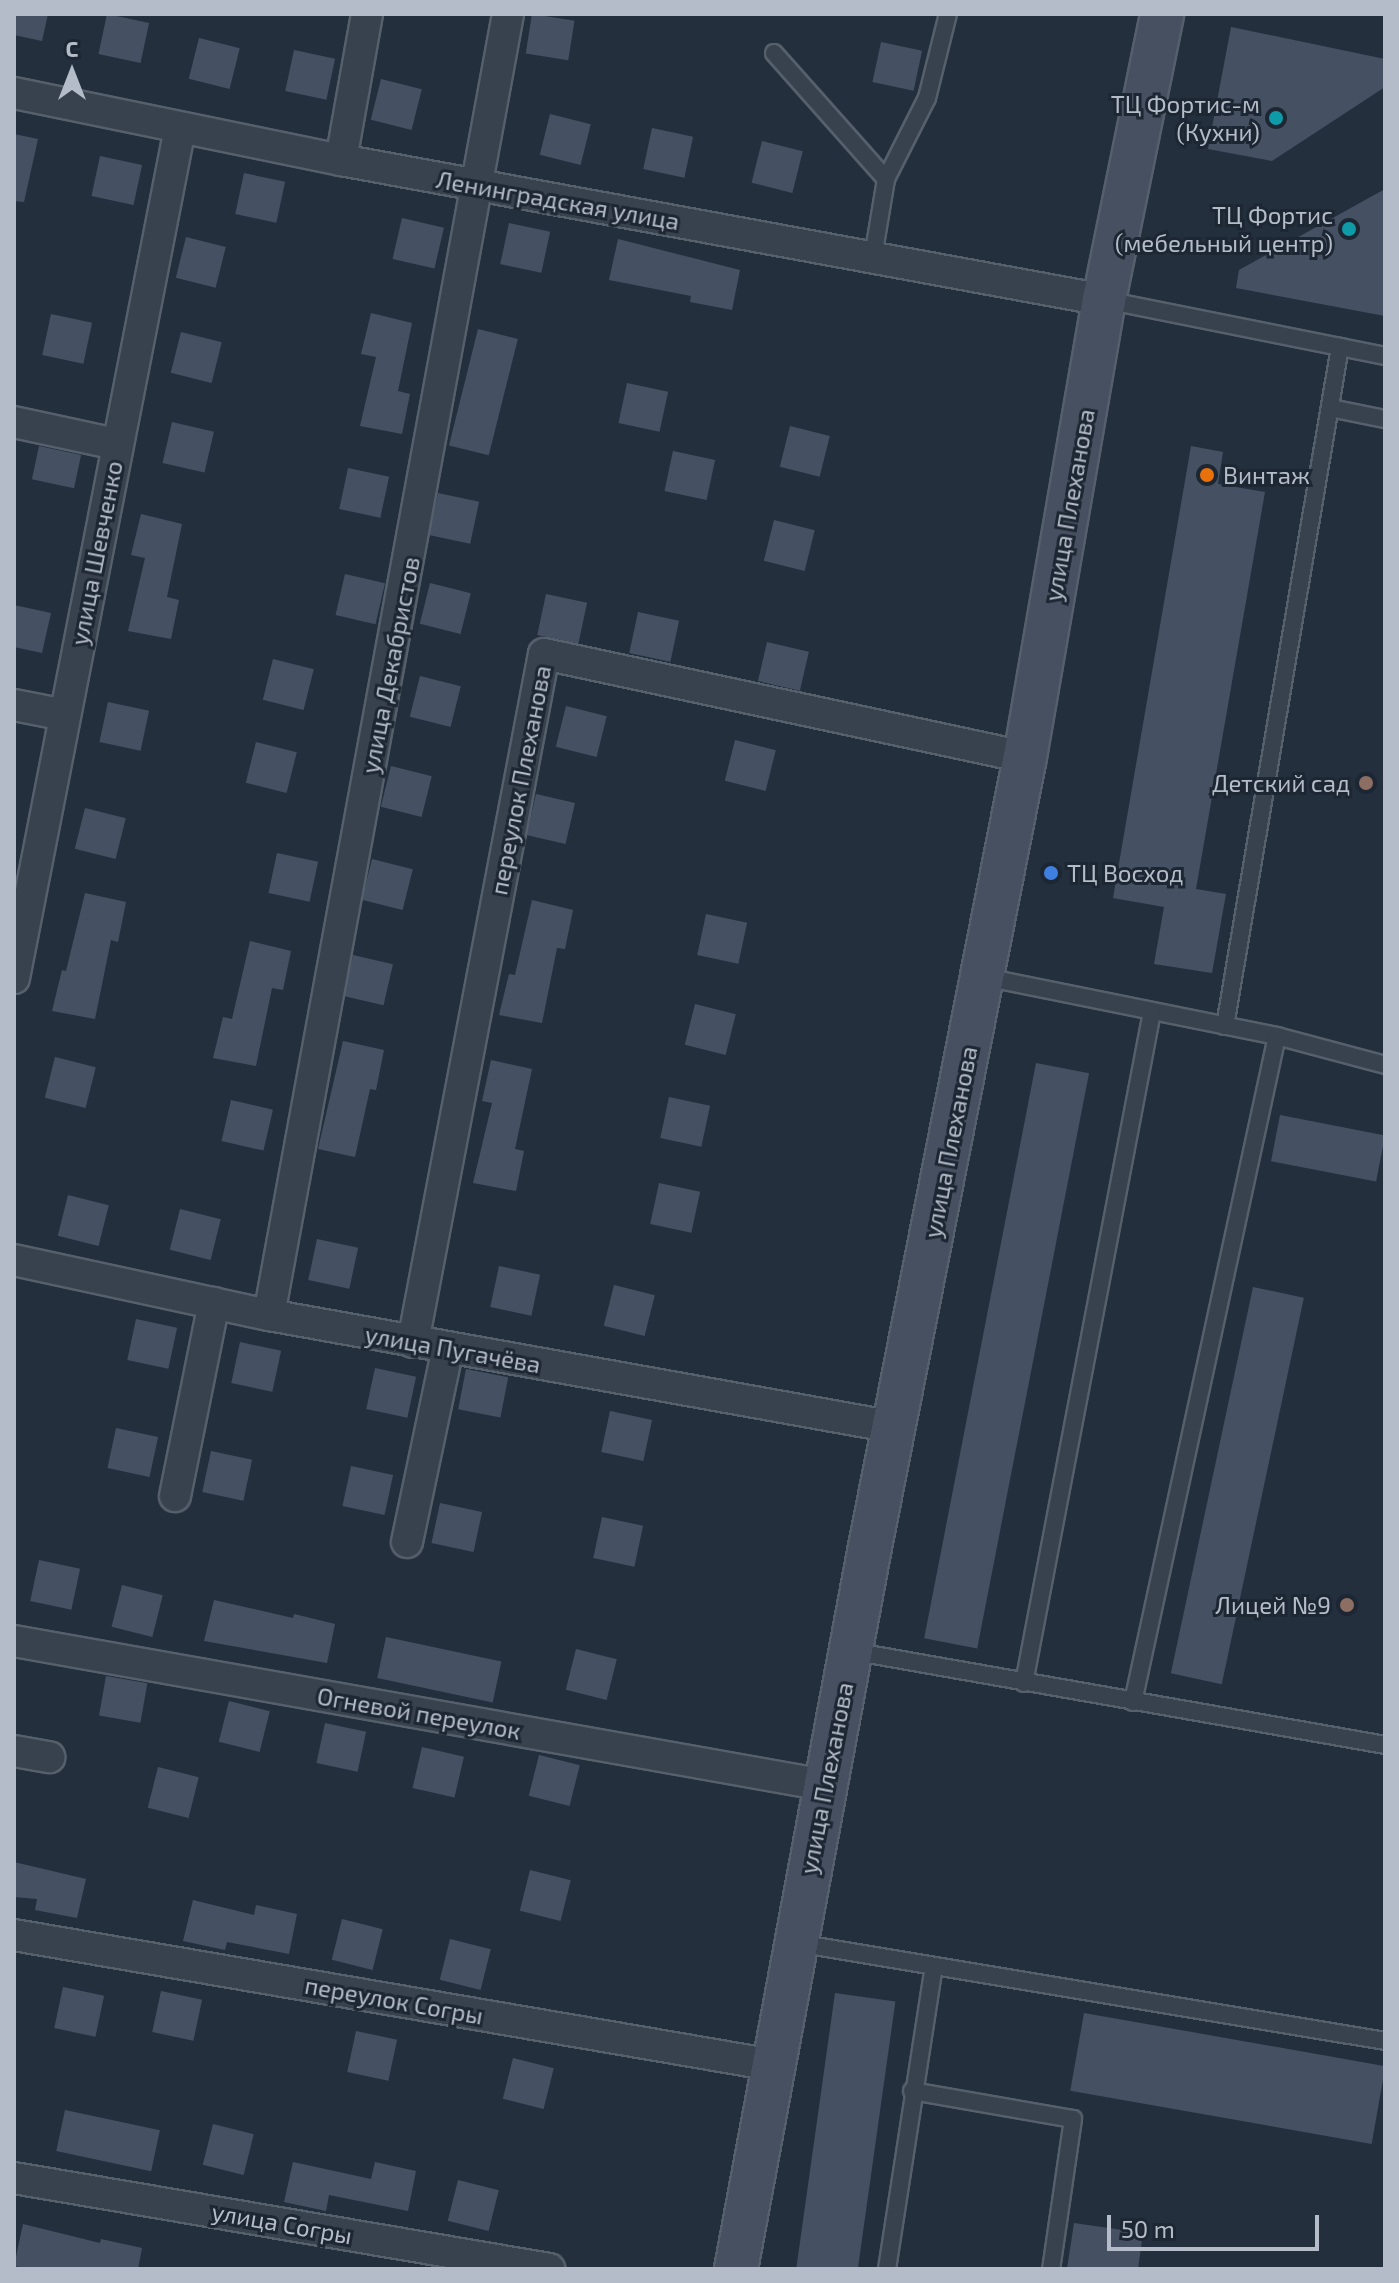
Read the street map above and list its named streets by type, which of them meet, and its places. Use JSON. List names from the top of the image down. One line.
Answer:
{"streets":{"main road":["улица Плеханова"],"street":["Ленинградская улица","улица Шевченко","улица Декабристов","переулок Плеханова","улица Пугачёва","Огневой переулок","переулок Согры","улица Согры"]},"crossings":[["Ленинградская улица","улица Плеханова"],["Ленинградская улица","улица Шевченко"],["Ленинградская улица","улица Декабристов"],["улица Плеханова","переулок Плеханова"],["улица Плеханова","улица Пугачёва"],["улица Плеханова","Огневой переулок"],["улица Плеханова","переулок Согры"],["улица Декабристов","улица Пугачёва"],["переулок Плеханова","улица Пугачёва"]],"places":["ТЦ Фортис-м (Кухни)","ТЦ Фортис (мебельный центр)","Винтаж","Детский сад","ТЦ Восход","Лицей №9"],"scale_bar":"50 m","north":"top"}
